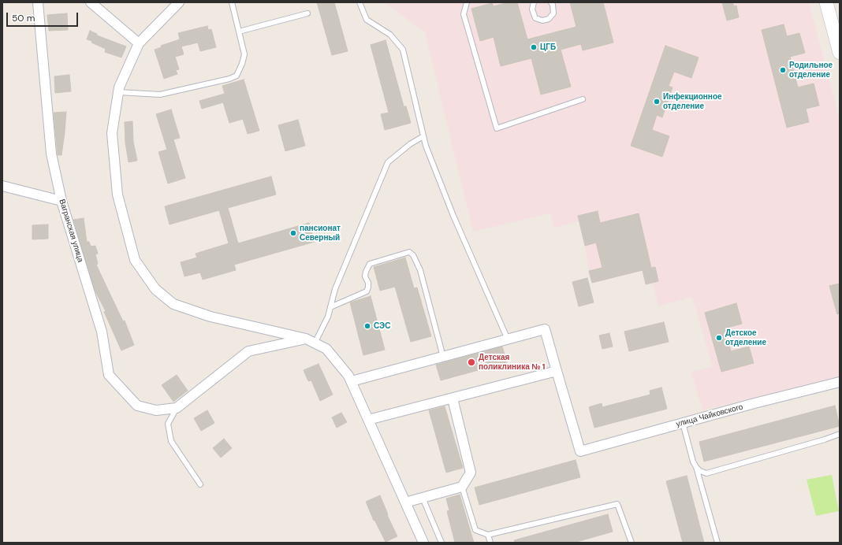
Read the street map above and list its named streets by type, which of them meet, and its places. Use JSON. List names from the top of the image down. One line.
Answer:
{"streets":{"street":["Вагранская улица","улица Чайковского"]},"places":["ЦГБ","Родильное отделение","Инфекционное отделение","пансионат Северный","СЭС","Детское отделение","Детская поликлиника № 1"],"scale_bar":"50 m"}
